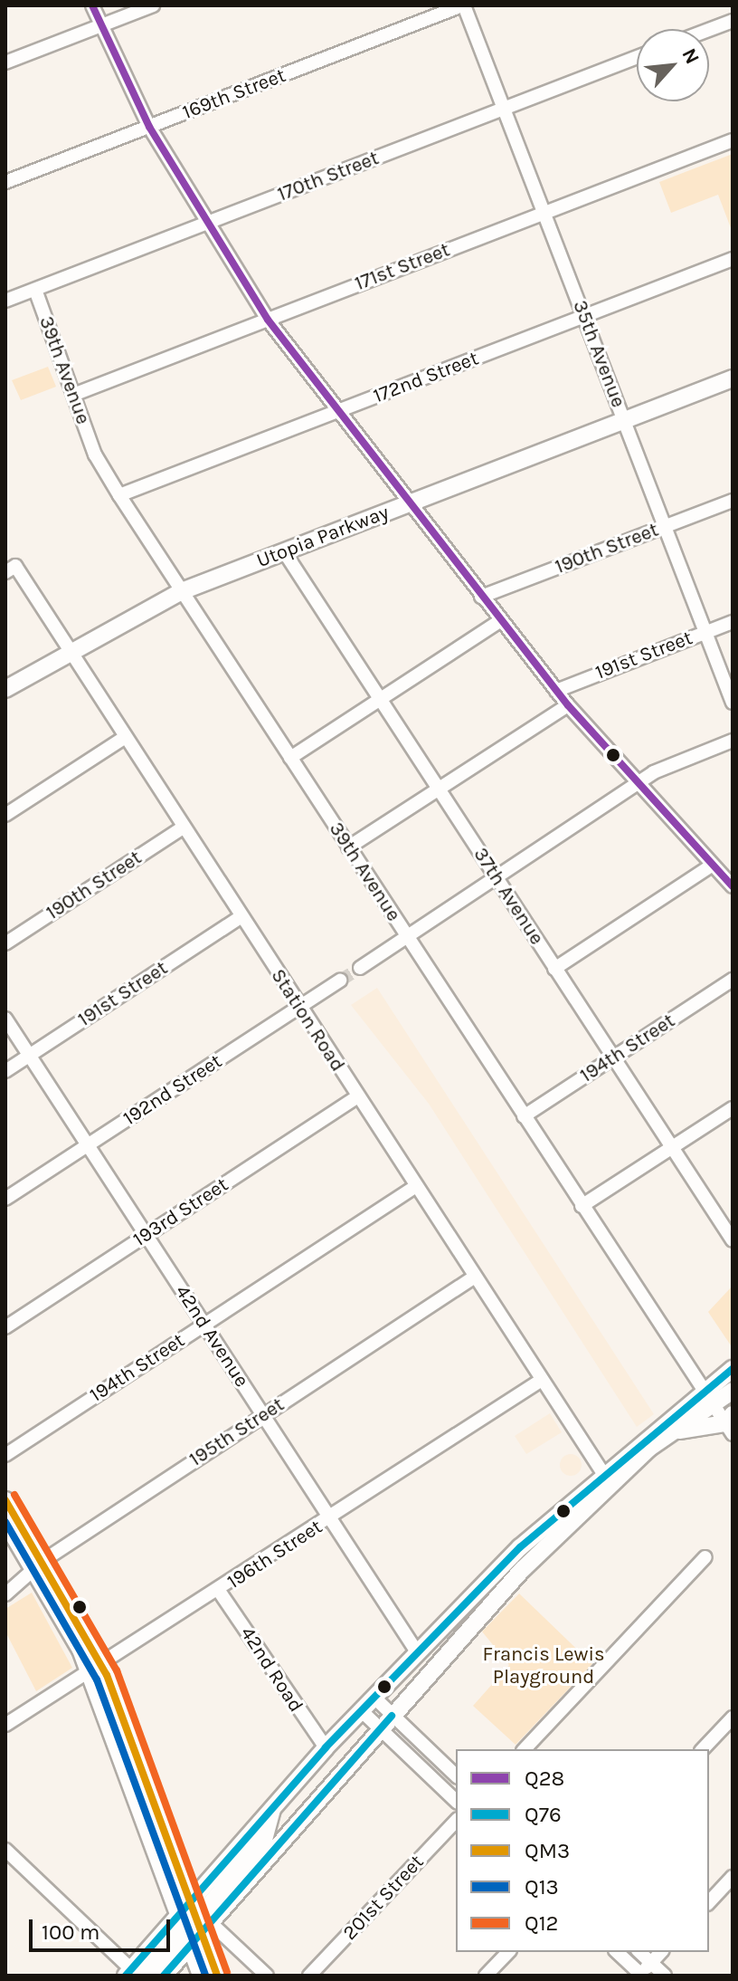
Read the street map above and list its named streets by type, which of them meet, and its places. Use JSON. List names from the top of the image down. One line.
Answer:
{"streets":{"main road":["Utopia Parkway"],"street":["169th Street","170th Street","171st Street","35th Avenue","39th Avenue","172nd Street","190th Street","191st Street","37th Avenue","Station Road","194th Street","192nd Street","193rd Street","42nd Avenue","195th Street","196th Street","42nd Road","201st Street"]},"crossings":[["169th Street","35th Avenue"],["170th Street","35th Avenue"],["170th Street","39th Avenue"],["171st Street","35th Avenue"],["171st Street","39th Avenue"],["35th Avenue","172nd Street"],["35th Avenue","Utopia Parkway"],["35th Avenue","190th Street"],["35th Avenue","191st Street"],["39th Avenue","172nd Street"],["39th Avenue","Utopia Parkway"],["39th Avenue","194th Street"],["Utopia Parkway","37th Avenue"],["Utopia Parkway","Station Road"],["190th Street","Station Road"],["191st Street","Station Road"],["191st Street","42nd Avenue"],["37th Avenue","194th Street"],["Station Road","194th Street"],["Station Road","192nd Street"],["Station Road","193rd Street"],["Station Road","195th Street"],["Station Road","196th Street"],["194th Street","42nd Avenue"],["192nd Street","42nd Avenue"],["193rd Street","42nd Avenue"],["42nd Avenue","195th Street"],["42nd Avenue","196th Street"],["196th Street","42nd Road"]],"parks":["Francis Lewis Playground"],"lines":["transit line Q28","transit line Q76","transit line Q12","transit line QM3","transit line Q13"],"legend":["Q28","Q76","QM3","Q13","Q12"],"scale_bar":"100 m","north":"top right"}
